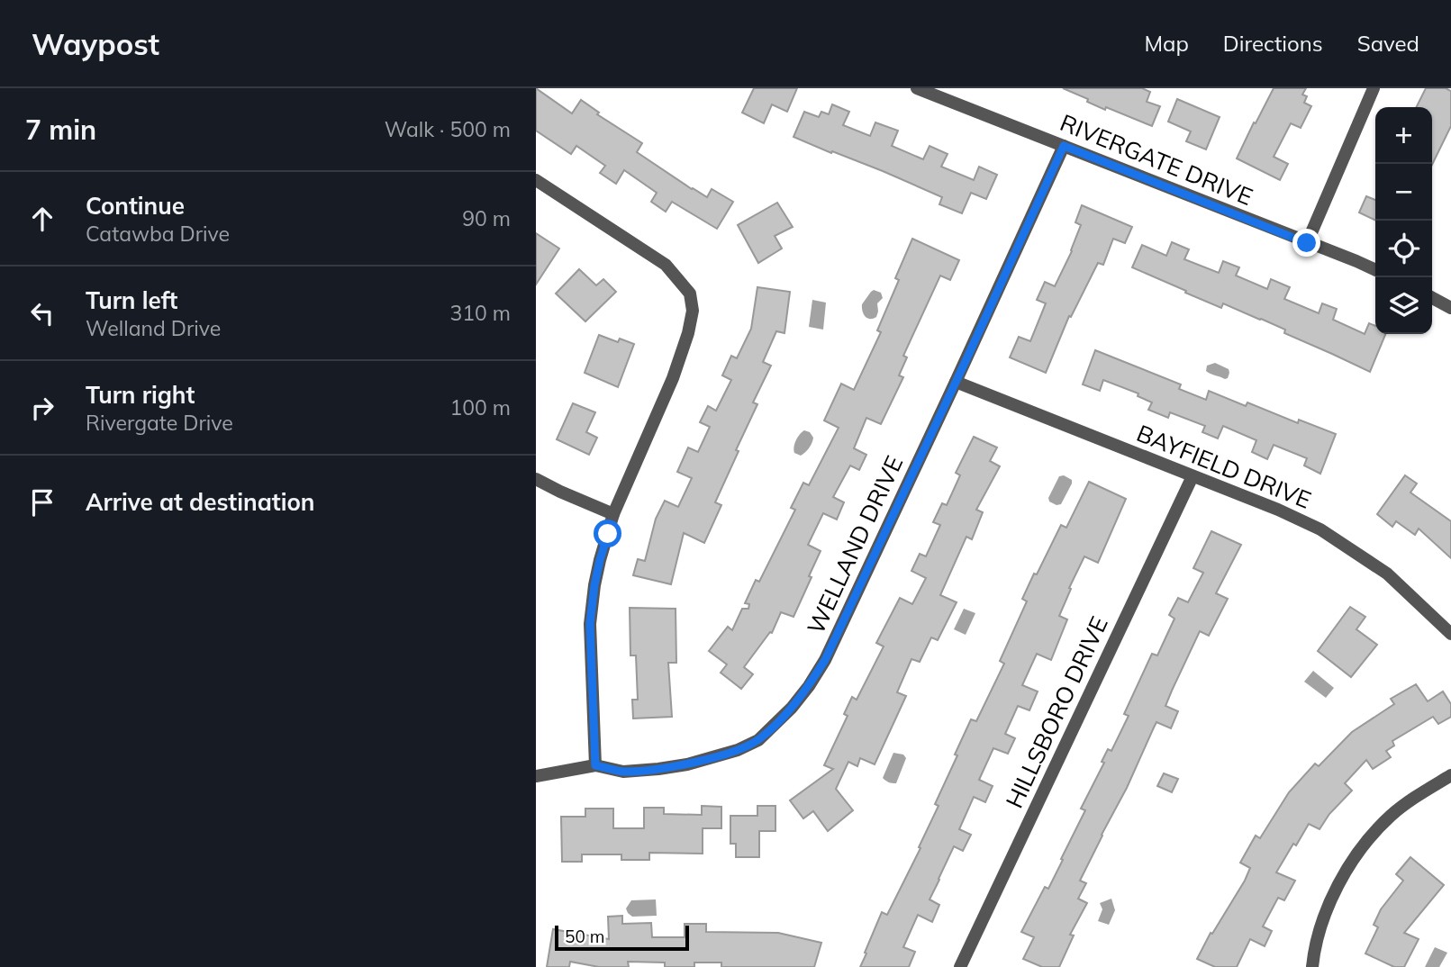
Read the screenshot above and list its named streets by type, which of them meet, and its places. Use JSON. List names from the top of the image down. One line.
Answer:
{"streets":{"street":["RIVERGATE DRIVE","BAYFIELD DRIVE","WELLAND DRIVE","HILLSBORO DRIVE"]},"crossings":[["RIVERGATE DRIVE","WELLAND DRIVE"],["BAYFIELD DRIVE","WELLAND DRIVE"],["BAYFIELD DRIVE","HILLSBORO DRIVE"]],"scale_bar":"50 m","page":{"header":"Waypost","nav":["Map","Directions","Saved"],"heading":["7 min","Walk · 500 m"],"map_buttons":["+","−"],"list":[["Continue","Catawba Drive","90 m"],["Turn left","Welland Drive","310 m"],["Turn right","Rivergate Drive","100 m"],"Arrive at destination"],"scale":"50 m"}}
